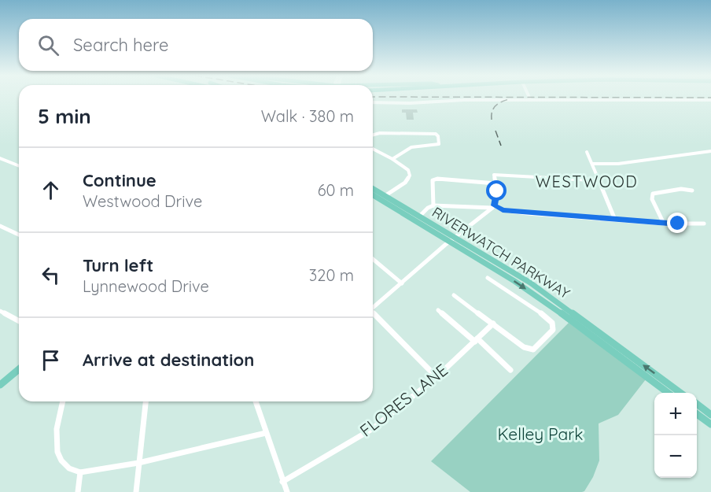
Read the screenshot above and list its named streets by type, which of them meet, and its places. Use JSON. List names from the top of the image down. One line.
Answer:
{"streets":{"main road":["RIVERWATCH PARKWAY"],"street":["FLORES LANE"]},"districts":["WESTWOOD"],"parks":["Kelley Park"],"page":{"search":"Search here","heading":["5 min","Walk · 380 m"],"list":[["Continue","Westwood Drive","60 m"],["Turn left","Lynnewood Drive","320 m"],"Arrive at destination"],"map_buttons":["+","−"]}}
